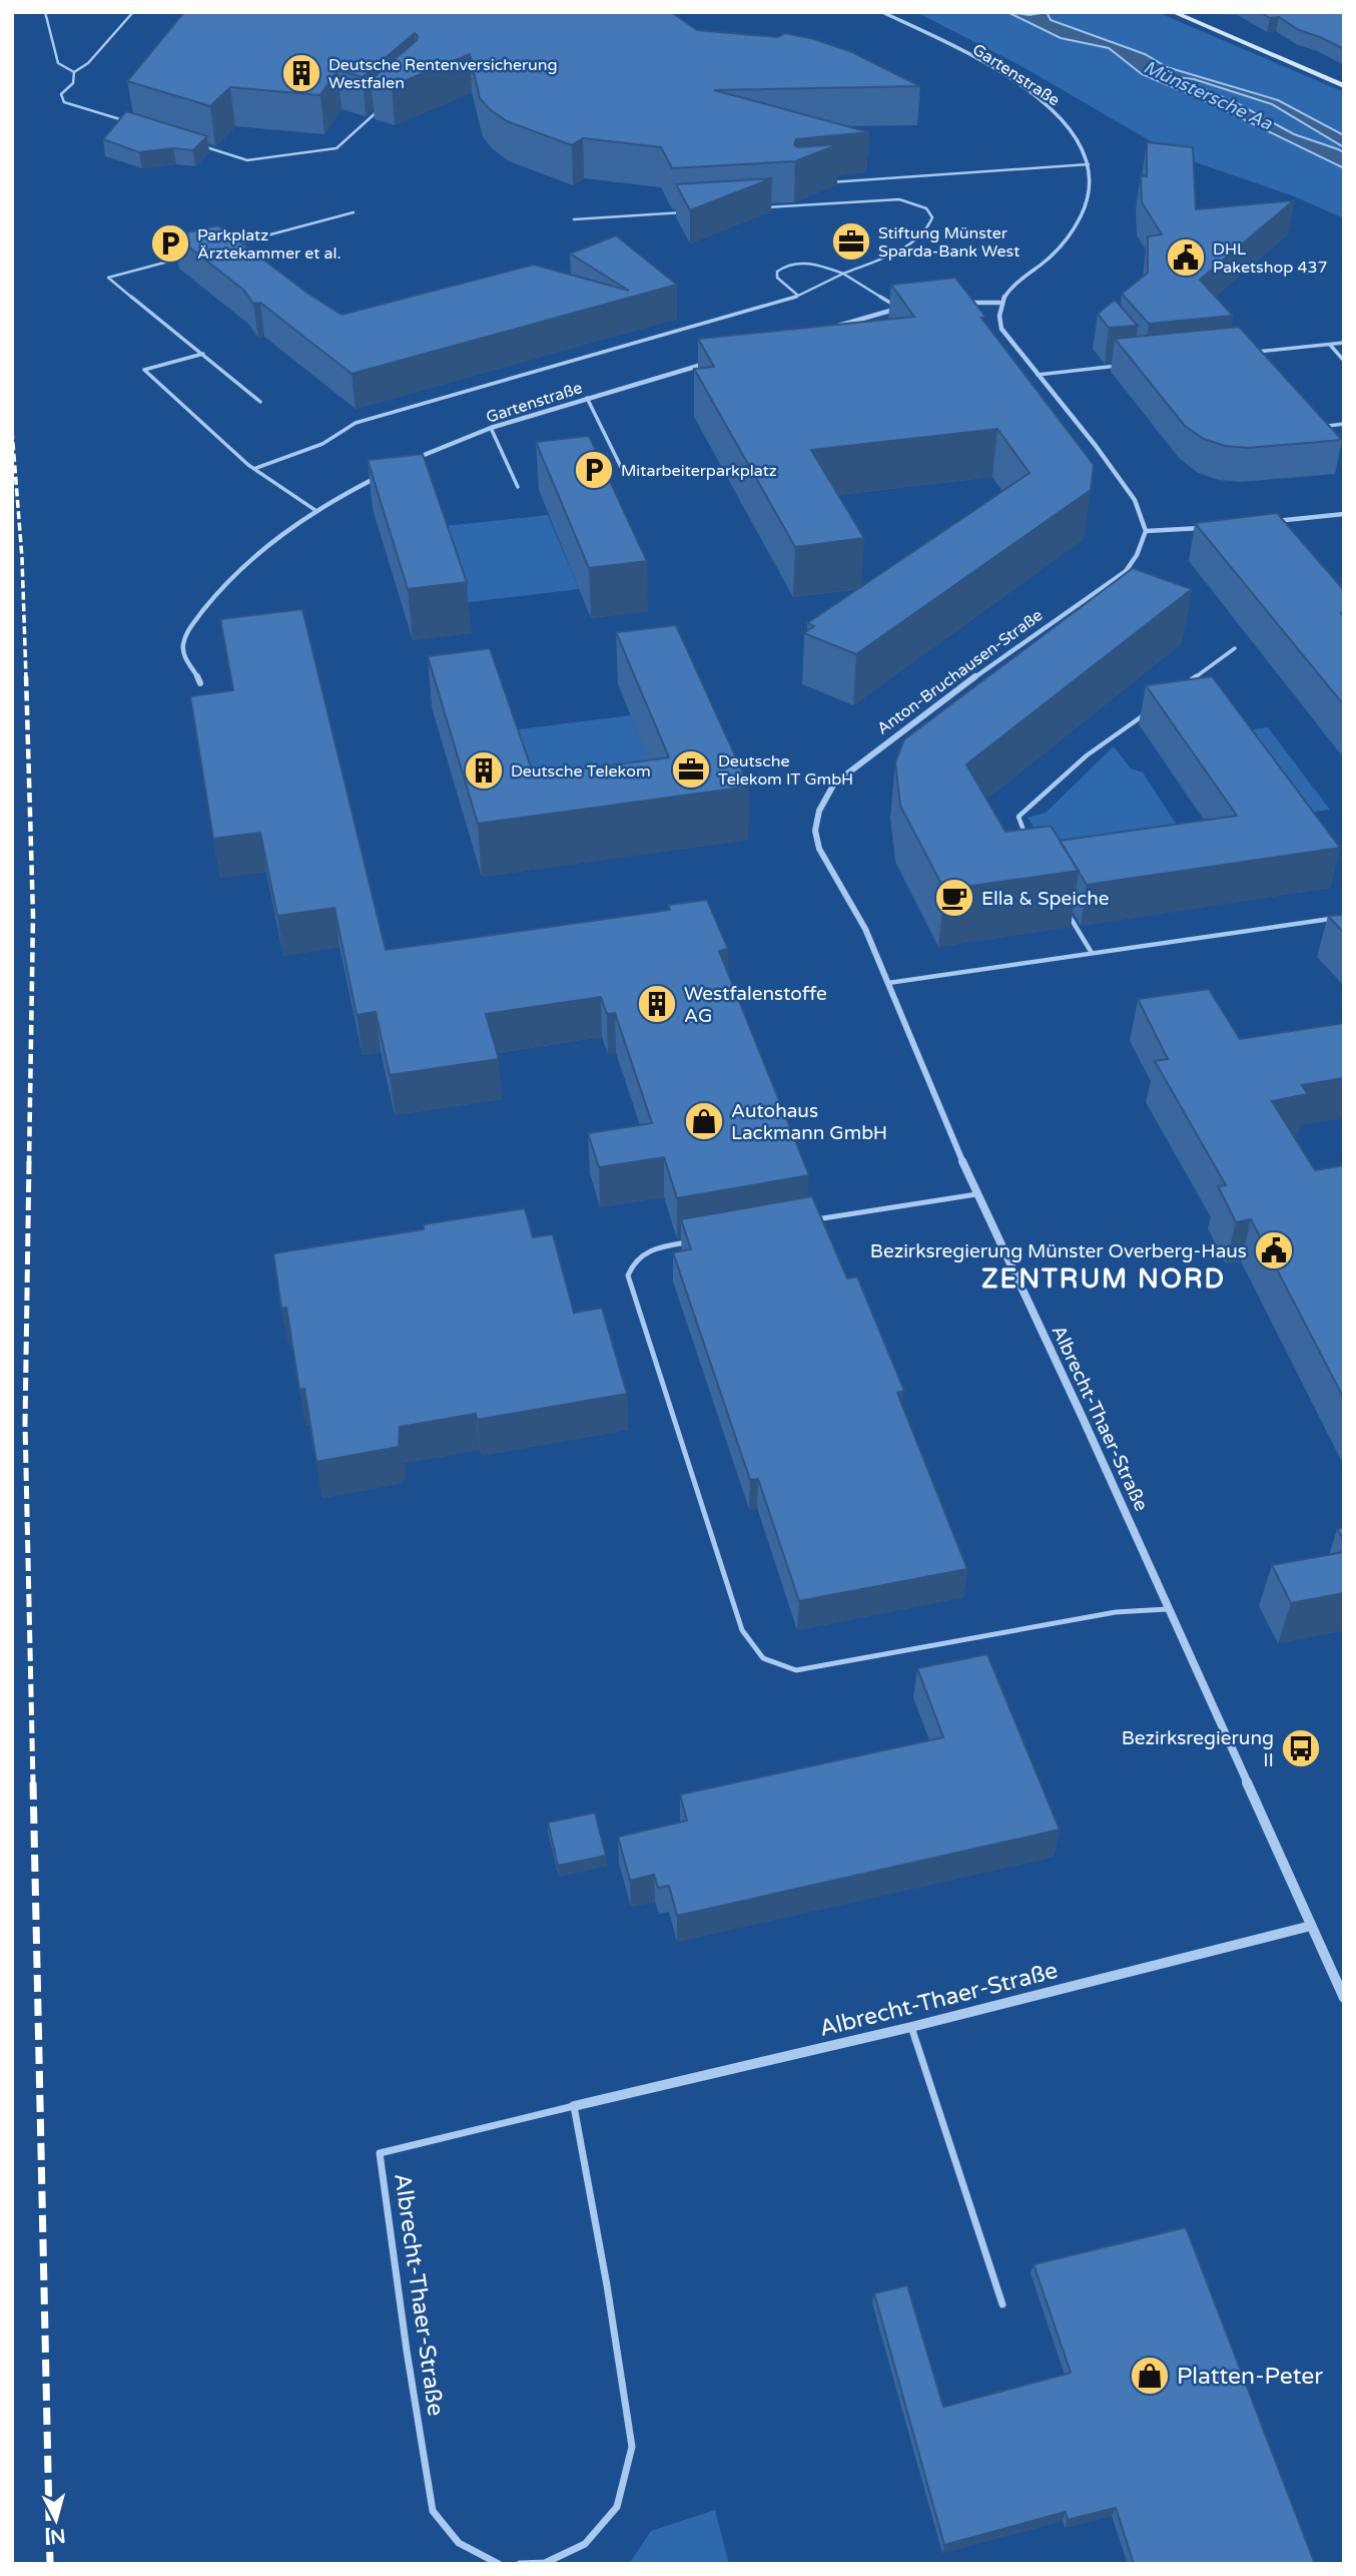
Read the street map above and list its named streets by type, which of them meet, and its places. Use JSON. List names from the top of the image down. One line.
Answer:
{"streets":{"street":["Gartenstraße","Anton-Bruchausen-Straße","Albrecht-Thaer-Straße"]},"crossings":[["Anton-Bruchausen-Straße","Albrecht-Thaer-Straße"]],"districts":["ZENTRUM NORD"],"water":["Münstersche Aa"],"places":{"building":["Deutsche Rentenversicherung Westfalen","Deutsche Telekom","Westfalenstoffe AG"],"office":["Stiftung Münster Sparda-Bank West","Deutsche Telekom IT GmbH"],"parking":["Parkplatz Ärztekammer et al.","Mitarbeiterparkplatz"],"public building":["DHL Paketshop 437","Bezirksregierung Münster Overberg-Haus"],"cafe":["Ella & Speiche"],"shop":["Autohaus Lackmann GmbH","Platten-Peter"],"bus stop":["Bezirksregierung II"]},"north":"bottom"}
